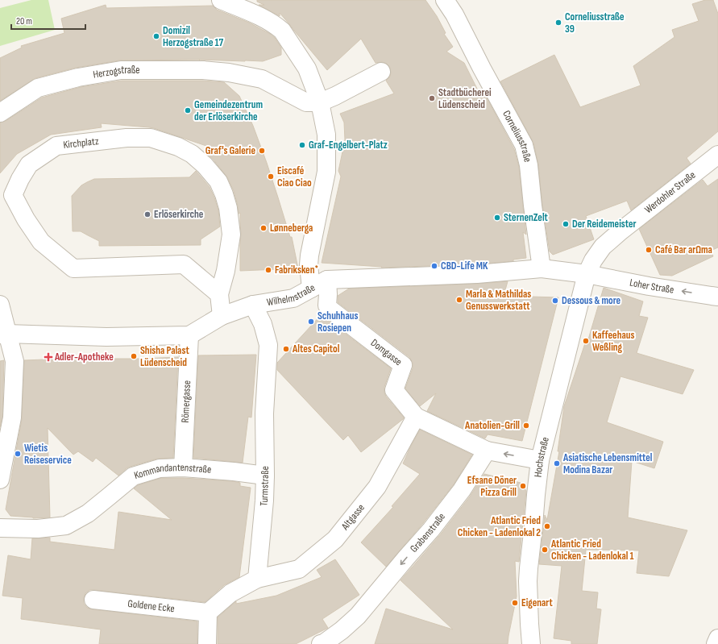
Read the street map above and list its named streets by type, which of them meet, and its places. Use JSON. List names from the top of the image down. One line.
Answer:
{"streets":{"street":["Herzogstraße","Corneliusstraße","Kirchplatz","Werdohler Straße","Loher Straße","Wilhelmstraße","Domgasse","Römergasse","Hochstraße","Kommandantenstraße","Turmstraße","Altgasse","Grabenstraße","Goldene Ecke"]},"crossings":[["Corneliusstraße","Wilhelmstraße"],["Kirchplatz","Wilhelmstraße"],["Werdohler Straße","Loher Straße"],["Werdohler Straße","Wilhelmstraße"],["Werdohler Straße","Hochstraße"],["Loher Straße","Wilhelmstraße"],["Loher Straße","Hochstraße"],["Wilhelmstraße","Domgasse"],["Wilhelmstraße","Römergasse"],["Wilhelmstraße","Hochstraße"],["Wilhelmstraße","Turmstraße"],["Domgasse","Altgasse"],["Domgasse","Grabenstraße"],["Römergasse","Kommandantenstraße"],["Kommandantenstraße","Turmstraße"],["Turmstraße","Altgasse"]],"one_way":["Loher Straße","Grabenstraße"],"places":{"other":["Corneliusstraße 39","Domizil Herzogstraße 17","Stadtbücherei Lüdenscheid","Gemeindezentrum der Erlöserkirche","Graf-Engelbert-Platz","Graf's Galerie","Eiscafé Ciao Ciao","Erlöserkirche","SternenZelt","Der Reidemeister","Lønneberga","Café Bar arΩma","CBD-Life MK","Fabriksken*","Marla & Mathildas Genusswerkstatt","Dessous & more","Schuhhaus Rosiepen","Kaffeehaus Weßling","Altes Capitol","Shisha Palast Lüdenscheid","Anatolien-Grill","Wietis Reiseservice","Asiatische Lebensmittel Modina Bazar","Efsane Döner Pizza Grill","Atlantic Fried Chicken - Ladenlokal 2","Atlantic Fried Chicken - Ladenlokal 1","Eigenart"],"health":["Adler-Apotheke"]},"scale_bar":"20 m"}
